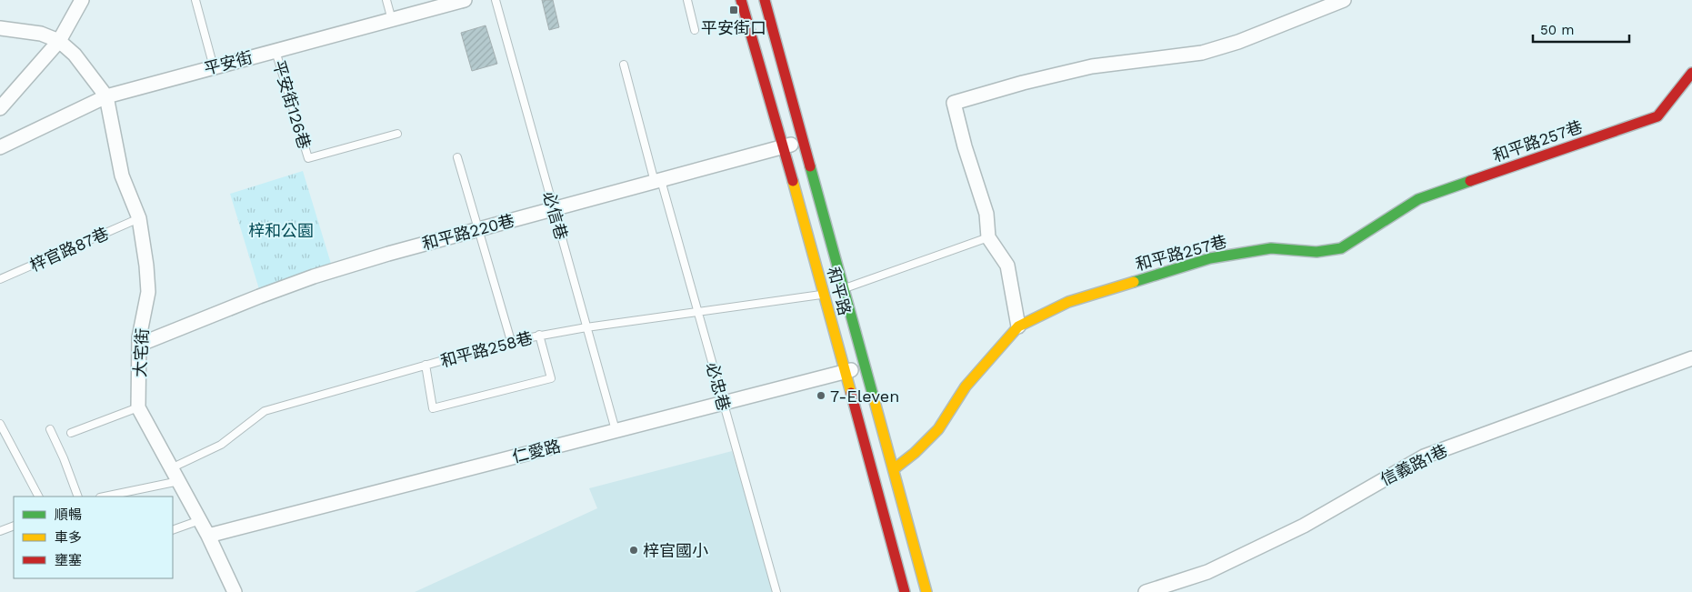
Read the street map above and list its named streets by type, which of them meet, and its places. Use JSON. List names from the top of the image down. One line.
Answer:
{"streets":{"main road":["和平路257巷","和平路"],"street":["平安街","和平路220巷","大宅街","仁愛路","信義路1巷"],"lane":["平安街126巷","必信巷","梓官路87巷","和平路258巷","必忠巷"]},"crossings":[["平安街","平安街126巷"],["平安街","大宅街"],["和平路257巷","和平路"],["必信巷","和平路220巷"],["必信巷","和平路258巷"],["必信巷","仁愛路"],["和平路220巷","和平路"],["和平路220巷","大宅街"],["和平路220巷","必忠巷"],["梓官路87巷","大宅街"],["和平路","和平路258巷"],["和平路","仁愛路"],["和平路258巷","大宅街"],["和平路258巷","必忠巷"],["大宅街","仁愛路"],["必忠巷","仁愛路"]],"parks":["梓和公園"],"places":{"transit":["平安街口"],"other":["7-Eleven","梓官國小"]},"legend":["順暢","車多","壅塞"],"scale_bar":"50 m"}
